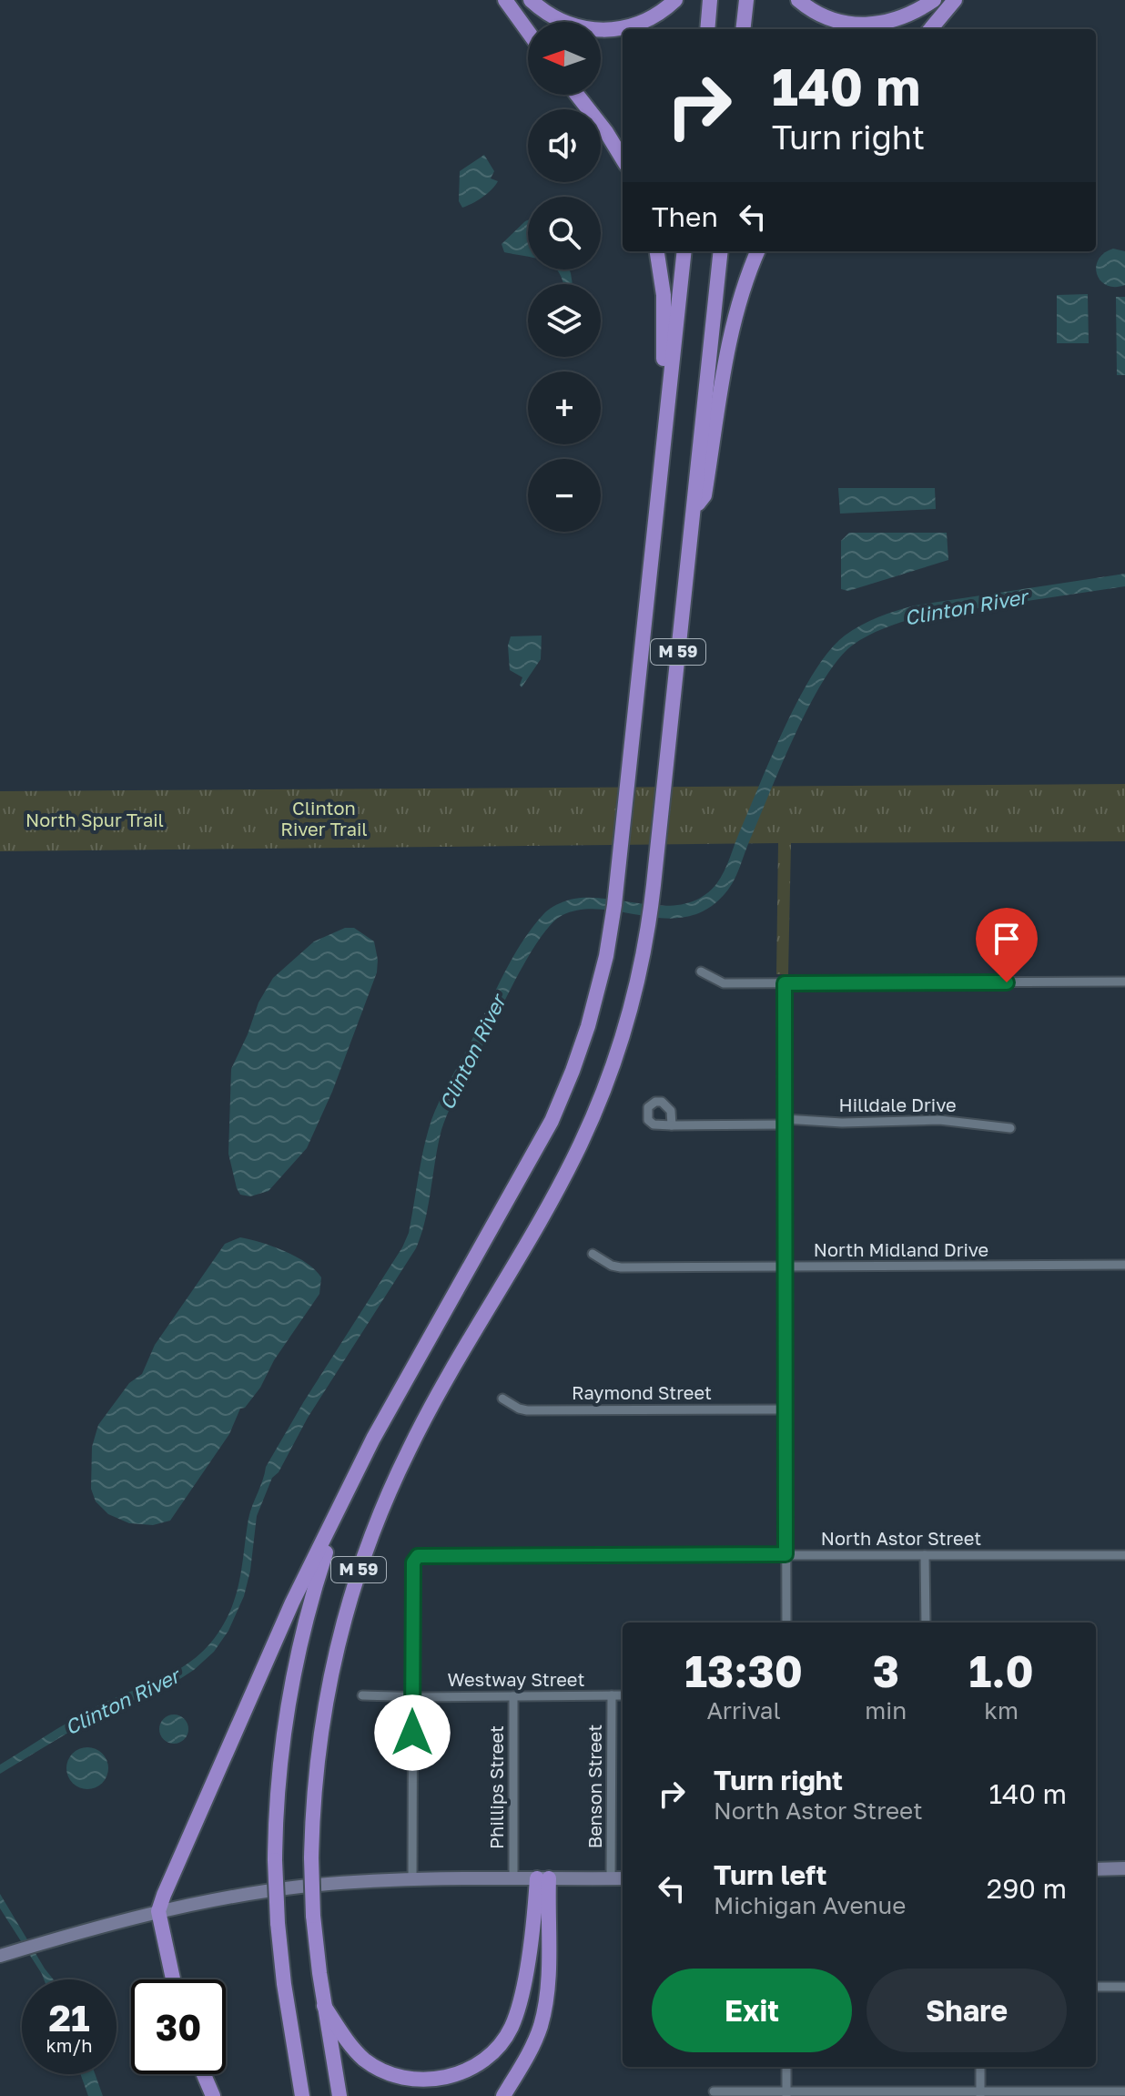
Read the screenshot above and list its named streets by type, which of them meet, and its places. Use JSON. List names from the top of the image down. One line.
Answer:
{"streets":{"highway":["M 59"],"street":["Hilldale Drive","North Midland Drive","Raymond Street","North Astor Street","Westway Street","Benson Street","Phillips Street"]},"crossings":[["North Astor Street","Westway Street"],["Westway Street","Benson Street"],["Westway Street","Phillips Street"]],"water":["Clinton River"],"parks":["Clinton River Trail","North Spur Trail"],"north":"left","page":{"map_buttons":["+","−"],"turn":["140 m","Turn right"],"then":"Then","eta":["13:30","Arrival","3","min","1.0","km"],"list":[{"name":"Turn right","note":"North Astor Street","value":"140 m"},{"name":"Turn left","note":"Michigan Avenue","value":"290 m"}],"buttons":["Exit","Share"],"speed":"21 km/h","limit":"30"}}
